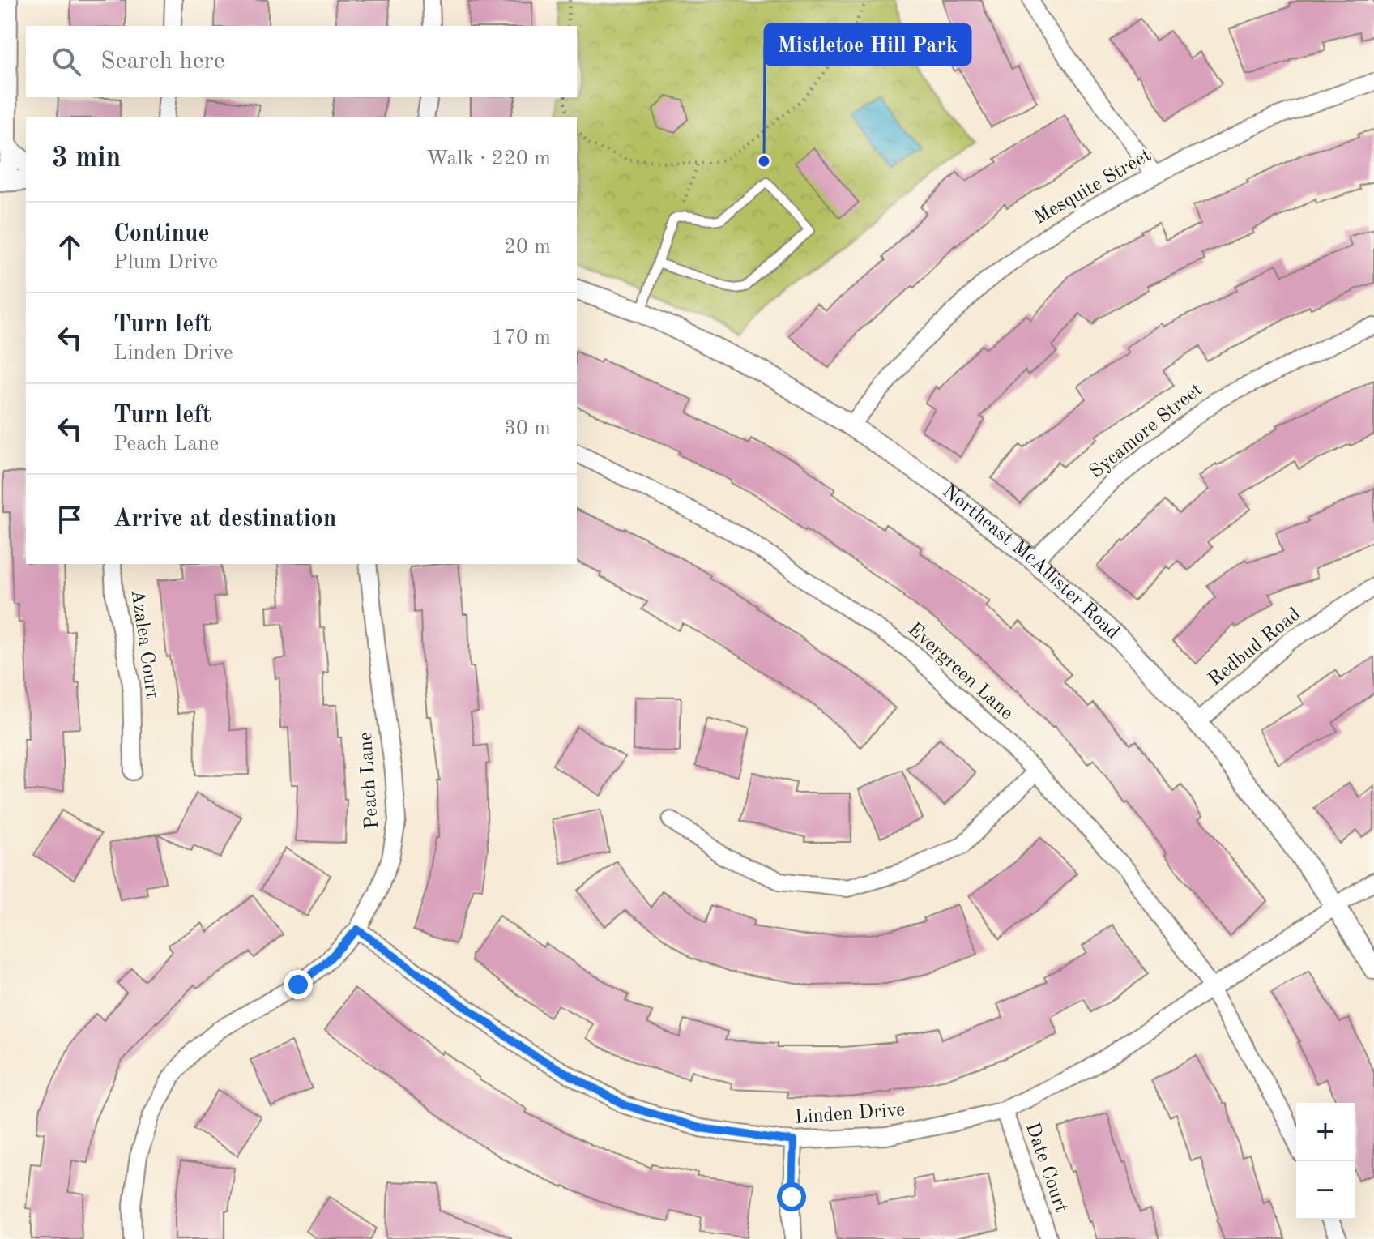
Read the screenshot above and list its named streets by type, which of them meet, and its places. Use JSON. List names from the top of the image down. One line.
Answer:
{"streets":{"street":["Mesquite Street","Sycamore Street","Northeast McAllister Road","Azalea Court","Redbud Road","Evergreen Lane","Peach Lane","Linden Drive","Date Court"]},"crossings":[["Mesquite Street","Northeast McAllister Road"],["Sycamore Street","Northeast McAllister Road"],["Northeast McAllister Road","Redbud Road"],["Northeast McAllister Road","Linden Drive"],["Evergreen Lane","Linden Drive"],["Peach Lane","Linden Drive"],["Linden Drive","Date Court"]],"places":["Mistletoe Hill Park"],"page":{"search":"Search here","heading":["3 min","Walk · 220 m"],"list":[["Continue","Plum Drive","20 m"],["Turn left","Linden Drive","170 m"],["Turn left","Peach Lane","30 m"],"Arrive at destination"],"map_buttons":["+","−"]}}
